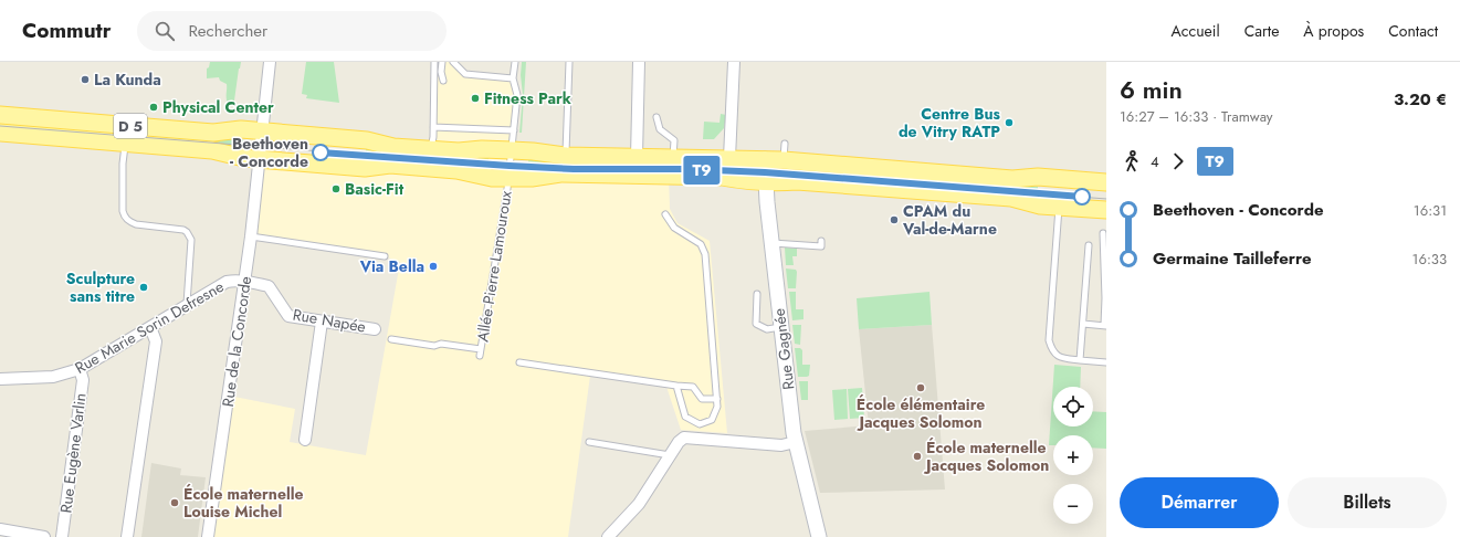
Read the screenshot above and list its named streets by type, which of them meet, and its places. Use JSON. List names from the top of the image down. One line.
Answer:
{"streets":{"main road":["D 5"],"street":["Rue Napée","Rue Marie Sorin Defresne","Rue de la Concorde","Rue Gagnée","Rue Eugène Varlin"],"lane":["Allée Pierre Lamouroux"]},"crossings":[["D 5","Allée Pierre Lamouroux"],["D 5","Rue de la Concorde"],["D 5","Rue Gagnée"],["Rue Napée","Rue Marie Sorin Defresne"],["Rue Napée","Rue de la Concorde"],["Rue Marie Sorin Defresne","Rue de la Concorde"],["Rue Marie Sorin Defresne","Rue Eugène Varlin"]],"places":["La Kunda","Fitness Park","Physical Center","Centre Bus de Vitry RATP","Beethoven - Concorde","Basic-Fit","CPAM du Val-de-Marne","Via Bella","Sculpture sans titre","École élémentaire Jacques Solomon","École maternelle Jacques Solomon","École maternelle Louise Michel"],"lines":["tram line T9"],"page":{"header":"Commutr","search":"Rechercher","nav":["Accueil","Carte","À propos","Contact"],"on_map":"T9","heading":["6 min","16:27 – 16:33 · Tramway","3.20 €"],"legs":["4","T9"],"list":[{"name":"Beethoven - Concorde","value":"16:31"},{"name":"Germaine Tailleferre","value":"16:33"}],"map_buttons":["+","−"],"buttons":["Démarrer","Billets"]}}
